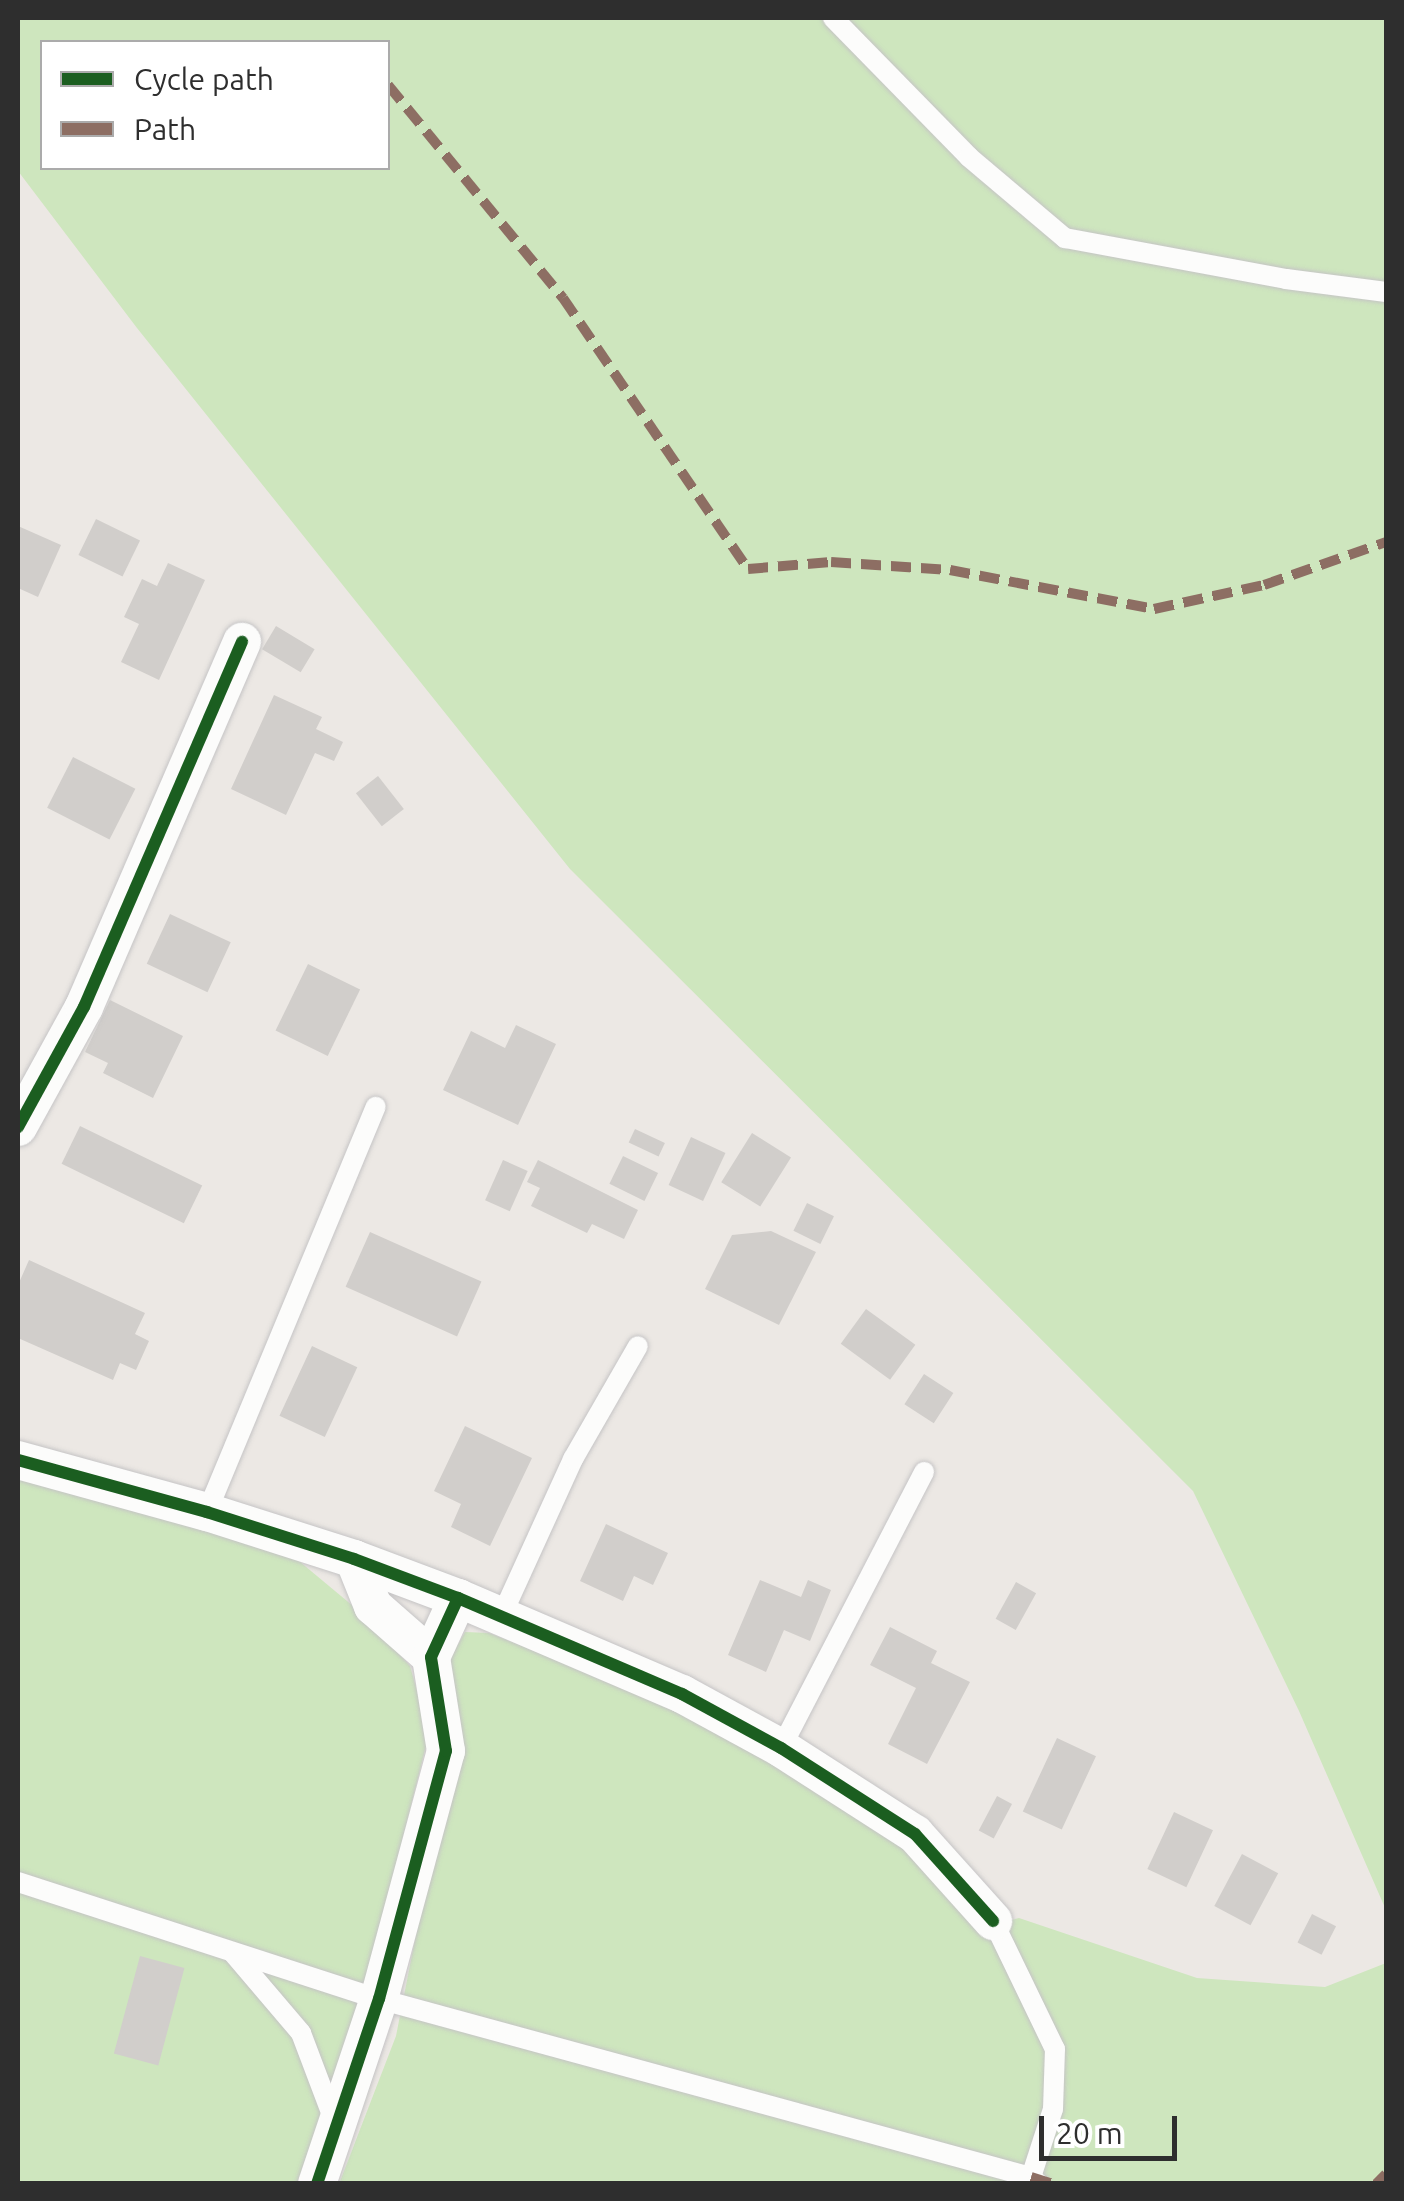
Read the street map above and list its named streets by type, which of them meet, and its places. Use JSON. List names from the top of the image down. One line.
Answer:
{"legend":["Cycle path","Path"],"scale_bar":"20 m"}
